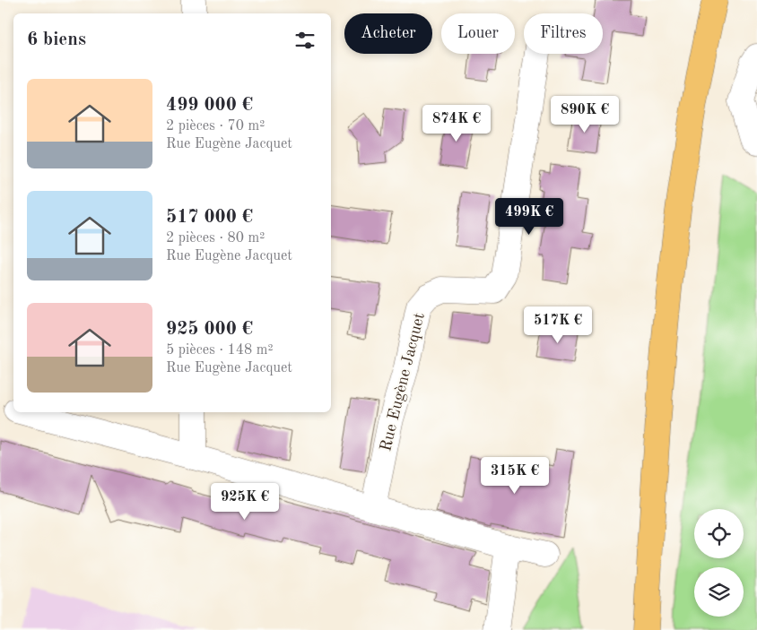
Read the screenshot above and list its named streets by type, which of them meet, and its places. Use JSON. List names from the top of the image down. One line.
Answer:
{"streets":{"street":["Rue Eugène Jacquet"]},"page":{"chip":["Acheter","Louer","Filtres"],"heading":"6 biens","list":[{"name":"499 000 €","note":"2 pièces · 70 m² · Rue Eugène Jacquet"},{"name":"517 000 €","note":"2 pièces · 80 m² · Rue Eugène Jacquet"},{"name":"925 000 €","note":"5 pièces · 148 m² · Rue Eugène Jacquet"}],"price":["890K €","874K €","499K €","517K €","315K €","925K €"]}}
